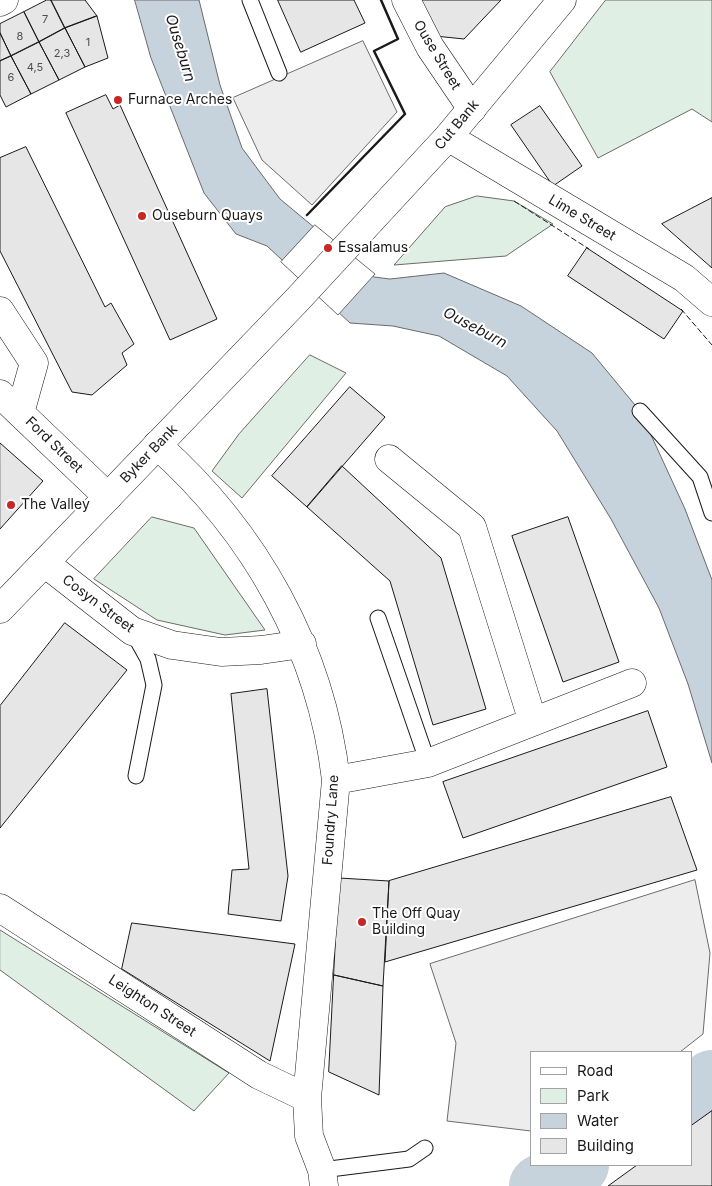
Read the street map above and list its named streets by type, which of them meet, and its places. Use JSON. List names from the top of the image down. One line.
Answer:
{"streets":{"street":["Ouse Street","Cut Bank","Lime Street","Ford Street","Byker Bank","Cosyn Street","Foundry Lane","Leighton Street"]},"crossings":[["Ouse Street","Cut Bank"],["Cut Bank","Lime Street"],["Cut Bank","Byker Bank"],["Ford Street","Byker Bank"],["Byker Bank","Cosyn Street"],["Byker Bank","Foundry Lane"],["Cosyn Street","Foundry Lane"],["Foundry Lane","Leighton Street"]],"water":["Ouseburn"],"places":["Furnace Arches","Ouseburn Quays","Essalamus","The Valley","The Off Quay Building"],"house_numbers":["7","8","1","2,3","4,5","6"],"legend":["Road","Park","Water","Building"]}
